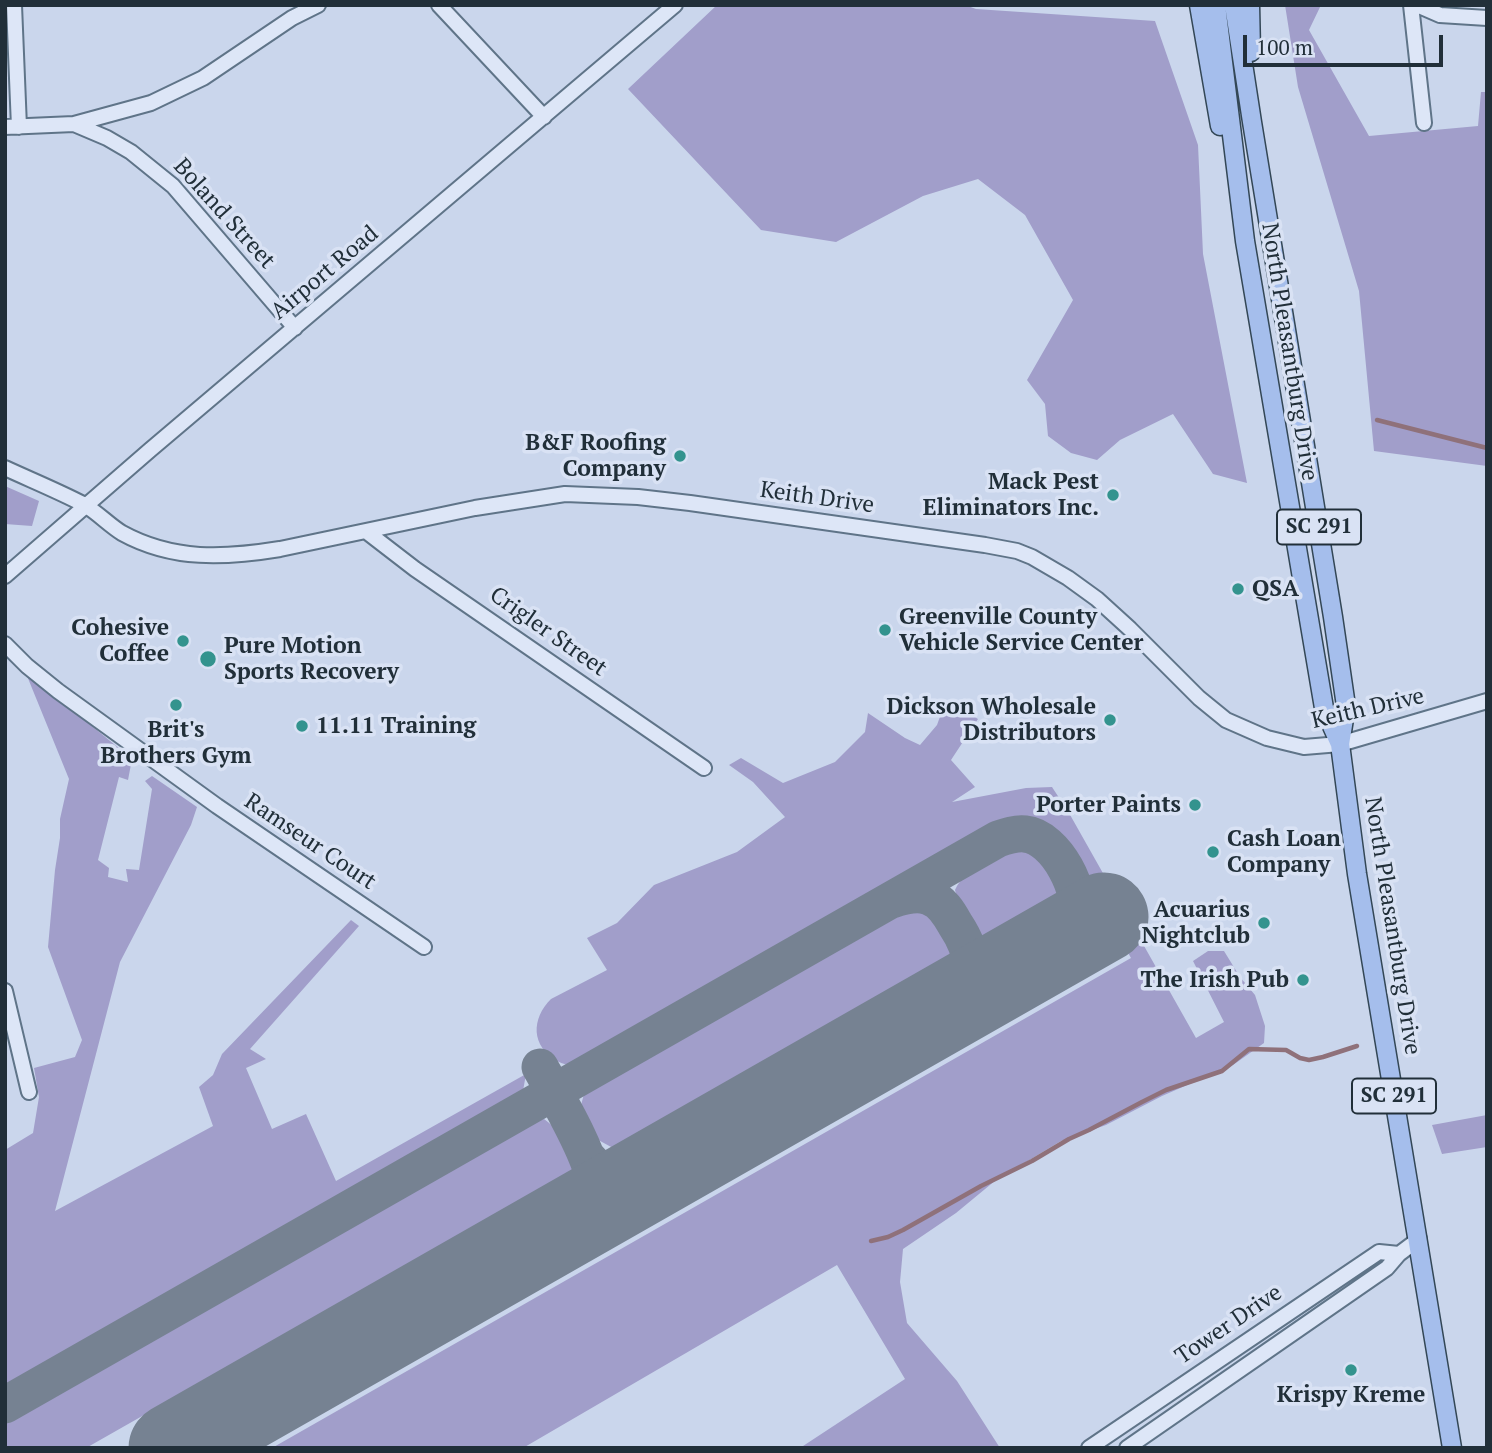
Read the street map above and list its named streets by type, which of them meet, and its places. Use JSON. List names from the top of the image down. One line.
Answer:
{"streets":{"main road":["North Pleasantburg Drive","SC 291"],"street":["Boland Street","Airport Road","Keith Drive","Crigler Street","Ramseur Court","Tower Drive"]},"crossings":[["Boland Street","Airport Road"],["Airport Road","Keith Drive"],["North Pleasantburg Drive","Keith Drive"],["North Pleasantburg Drive","Tower Drive"],["Keith Drive","Crigler Street"]],"places":["B&F Roofing Company","Mack Pest Eliminators Inc.","QSA","Greenville County Vehicle Service Center","Cohesive Coffee","Pure Motion Sports Recovery","Brit's Brothers Gym","Dickson Wholesale Distributors","11.11 Training","Porter Paints","Cash Loan Company","Acuarius Nightclub","The Irish Pub","Krispy Kreme"],"scale_bar":"100 m"}
